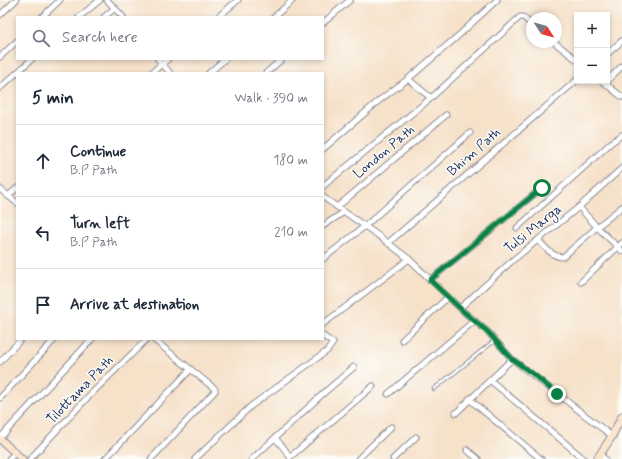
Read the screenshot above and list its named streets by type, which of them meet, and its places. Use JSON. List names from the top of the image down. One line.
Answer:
{"streets":{"street":["London Path","Bhim Path","Tulsi Marga","Tilottama Path"]},"north":"bottom right","page":{"map_buttons":["+","−"],"search":"Search here","heading":["5 min","Walk · 390 m"],"list":[["Continue","B.P Path","180 m"],["Turn left","B.P Path","210 m"],"Arrive at destination"]}}
